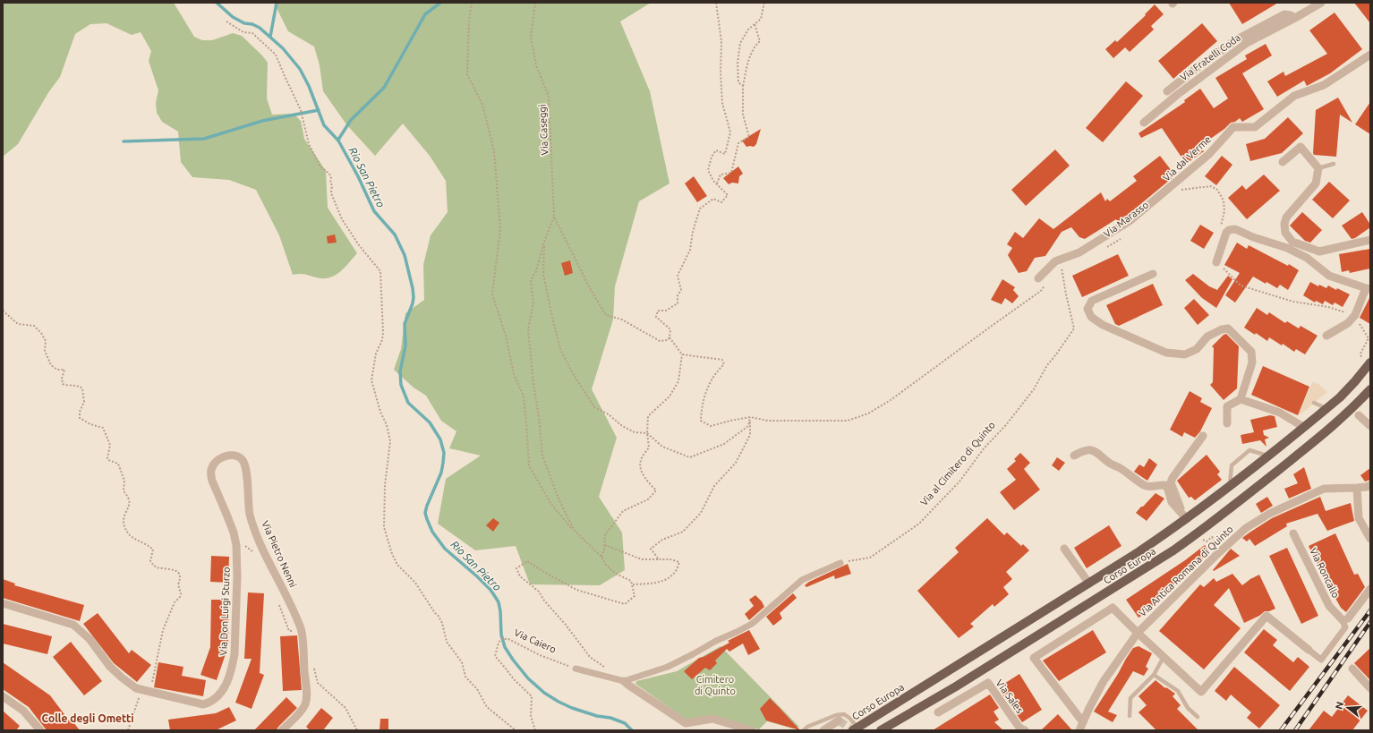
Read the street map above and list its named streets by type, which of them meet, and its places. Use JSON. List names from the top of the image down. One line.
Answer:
{"streets":{"main road":["Corso Europa"],"street":["Via Fratelli Coda","Via dal Verme","Via Pietro Nenni","Via Antica Romana di Quinto","Via Roncallo","Via Don Luigi Sturzo","Via Sales"],"path":["Via Caseggi","Via Marasso","Via al Cimitero di Quinto","Via Caiero"]},"crossings":[["Via Pietro Nenni","Via Don Luigi Sturzo"]],"districts":["Colle degli Ometti"],"water":["Rio San Pietro"],"parks":["Cimitero di Quinto"],"north":"left"}
